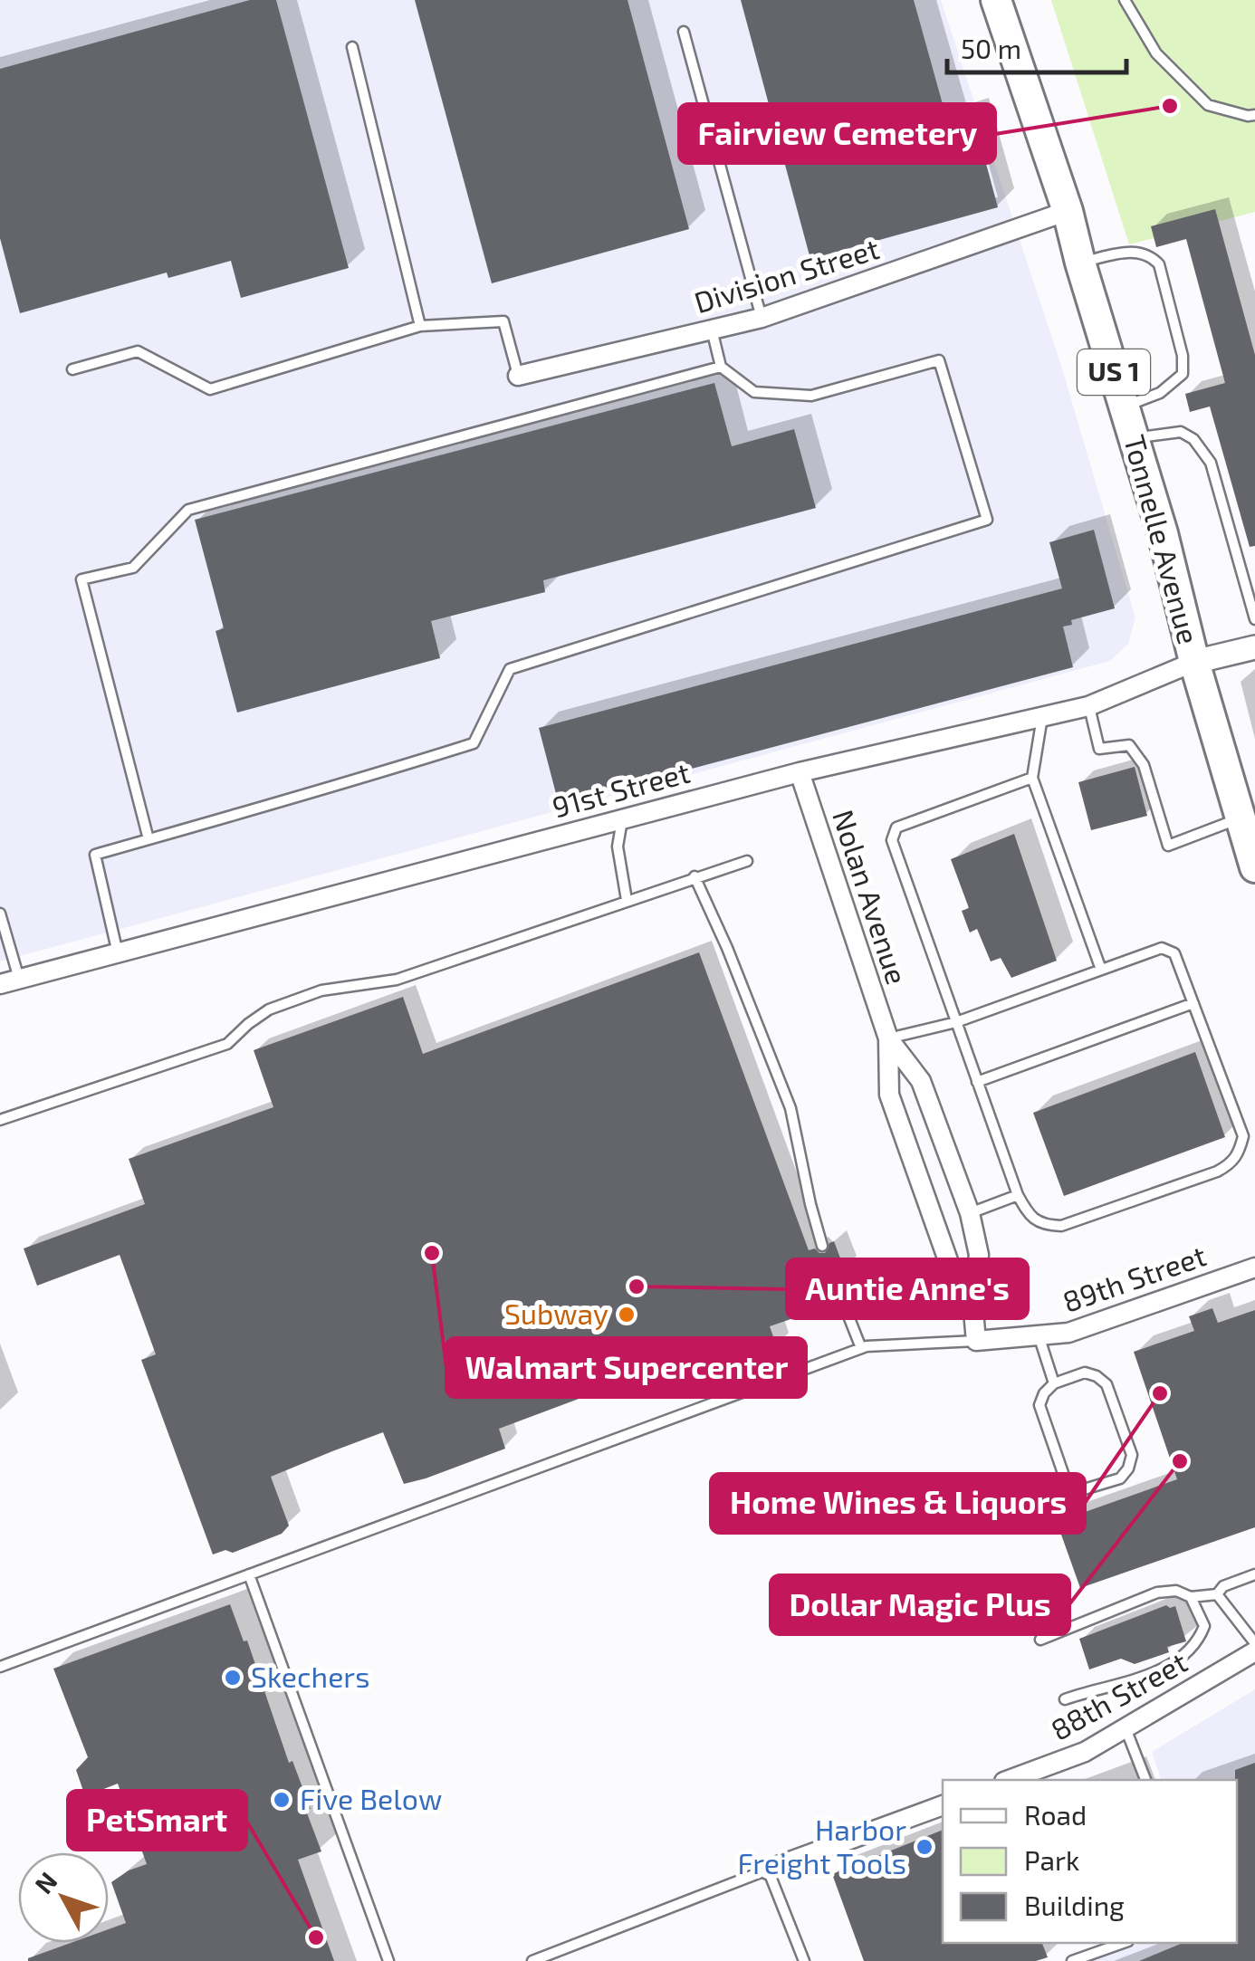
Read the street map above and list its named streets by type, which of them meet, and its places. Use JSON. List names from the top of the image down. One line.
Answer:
{"streets":{"main road":["US 1","Tonnelle Avenue"],"street":["Division Street","91st Street","Nolan Avenue","89th Street","88th Street"]},"crossings":[["Division Street","US 1"],["Division Street","Tonnelle Avenue"],["US 1","Tonnelle Avenue"],["Tonnelle Avenue","91st Street"],["91st Street","Nolan Avenue"],["Nolan Avenue","89th Street"]],"places":["Fairview Cemetery","Walmart Supercenter","Auntie Anne's","Subway","Home Wines & Liquors","Dollar Magic Plus","Skechers","Five Below","Harbor Freight Tools","PetSmart"],"legend":["Road","Park","Building"],"scale_bar":"50 m","north":"top left"}
